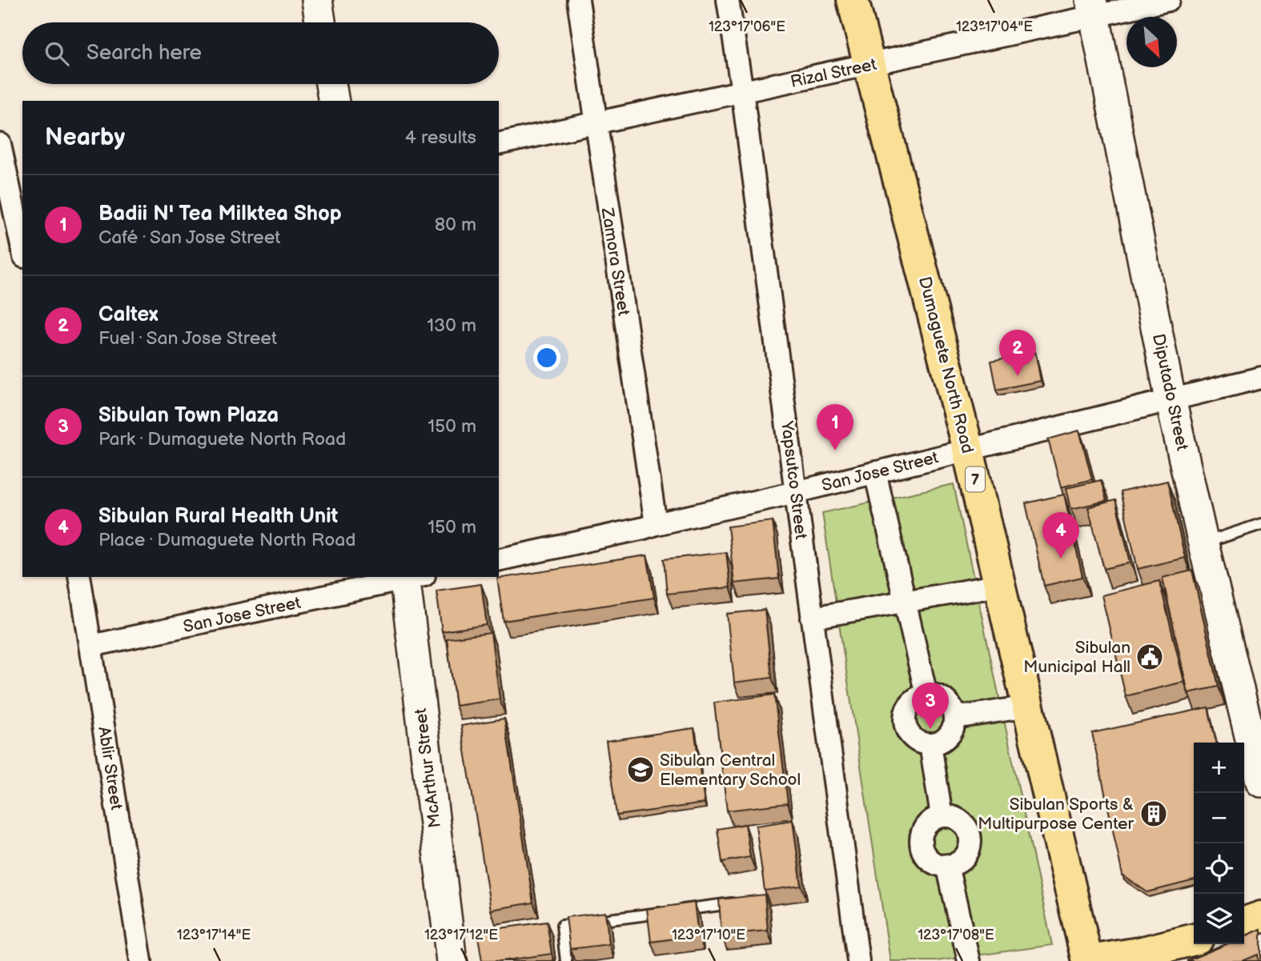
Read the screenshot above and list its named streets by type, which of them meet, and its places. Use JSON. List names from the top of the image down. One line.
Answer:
{"streets":{"highway":["Dumaguete North Road","7"],"street":["Rizal Street","Zamora Street","Diputado Street","San Jose Street","Yapsutco Street","Ablir Street","McArthur Street"]},"crossings":[["Rizal Street","Zamora Street"],["Rizal Street","Dumaguete North Road"],["Rizal Street","Diputado Street"],["Rizal Street","Yapsutco Street"],["Zamora Street","San Jose Street"],["Dumaguete North Road","San Jose Street"],["Diputado Street","San Jose Street"],["San Jose Street","Yapsutco Street"],["San Jose Street","Ablir Street"],["San Jose Street","McArthur Street"]],"places":{"public building":["Sibulan Municipal Hall"],"school or university":["Sibulan Central Elementary School"],"building":["Sibulan Sports & Multipurpose Center"]},"north":"bottom right","page":{"search":"Search here","heading":["Nearby","4 results"],"list":[{"mark":"1","name":"Badii N' Tea Milktea Shop","note":"Café · San Jose Street","value":"80 m"},{"mark":"2","name":"Caltex","note":"Fuel · San Jose Street","value":"130 m"},{"mark":"3","name":"Sibulan Town Plaza","note":"Park · Dumaguete North Road","value":"150 m"},{"mark":"4","name":"Sibulan Rural Health Unit","note":"Place · Dumaguete North Road","value":"150 m"}],"pins":["2","1","4","3"],"map_buttons":["+","−"]},"coordinates":["123°17'06\"E","123°17'04\"E","123°17'14\"E","123°17'12\"E","123°17'10\"E","123°17'08\"E"]}
